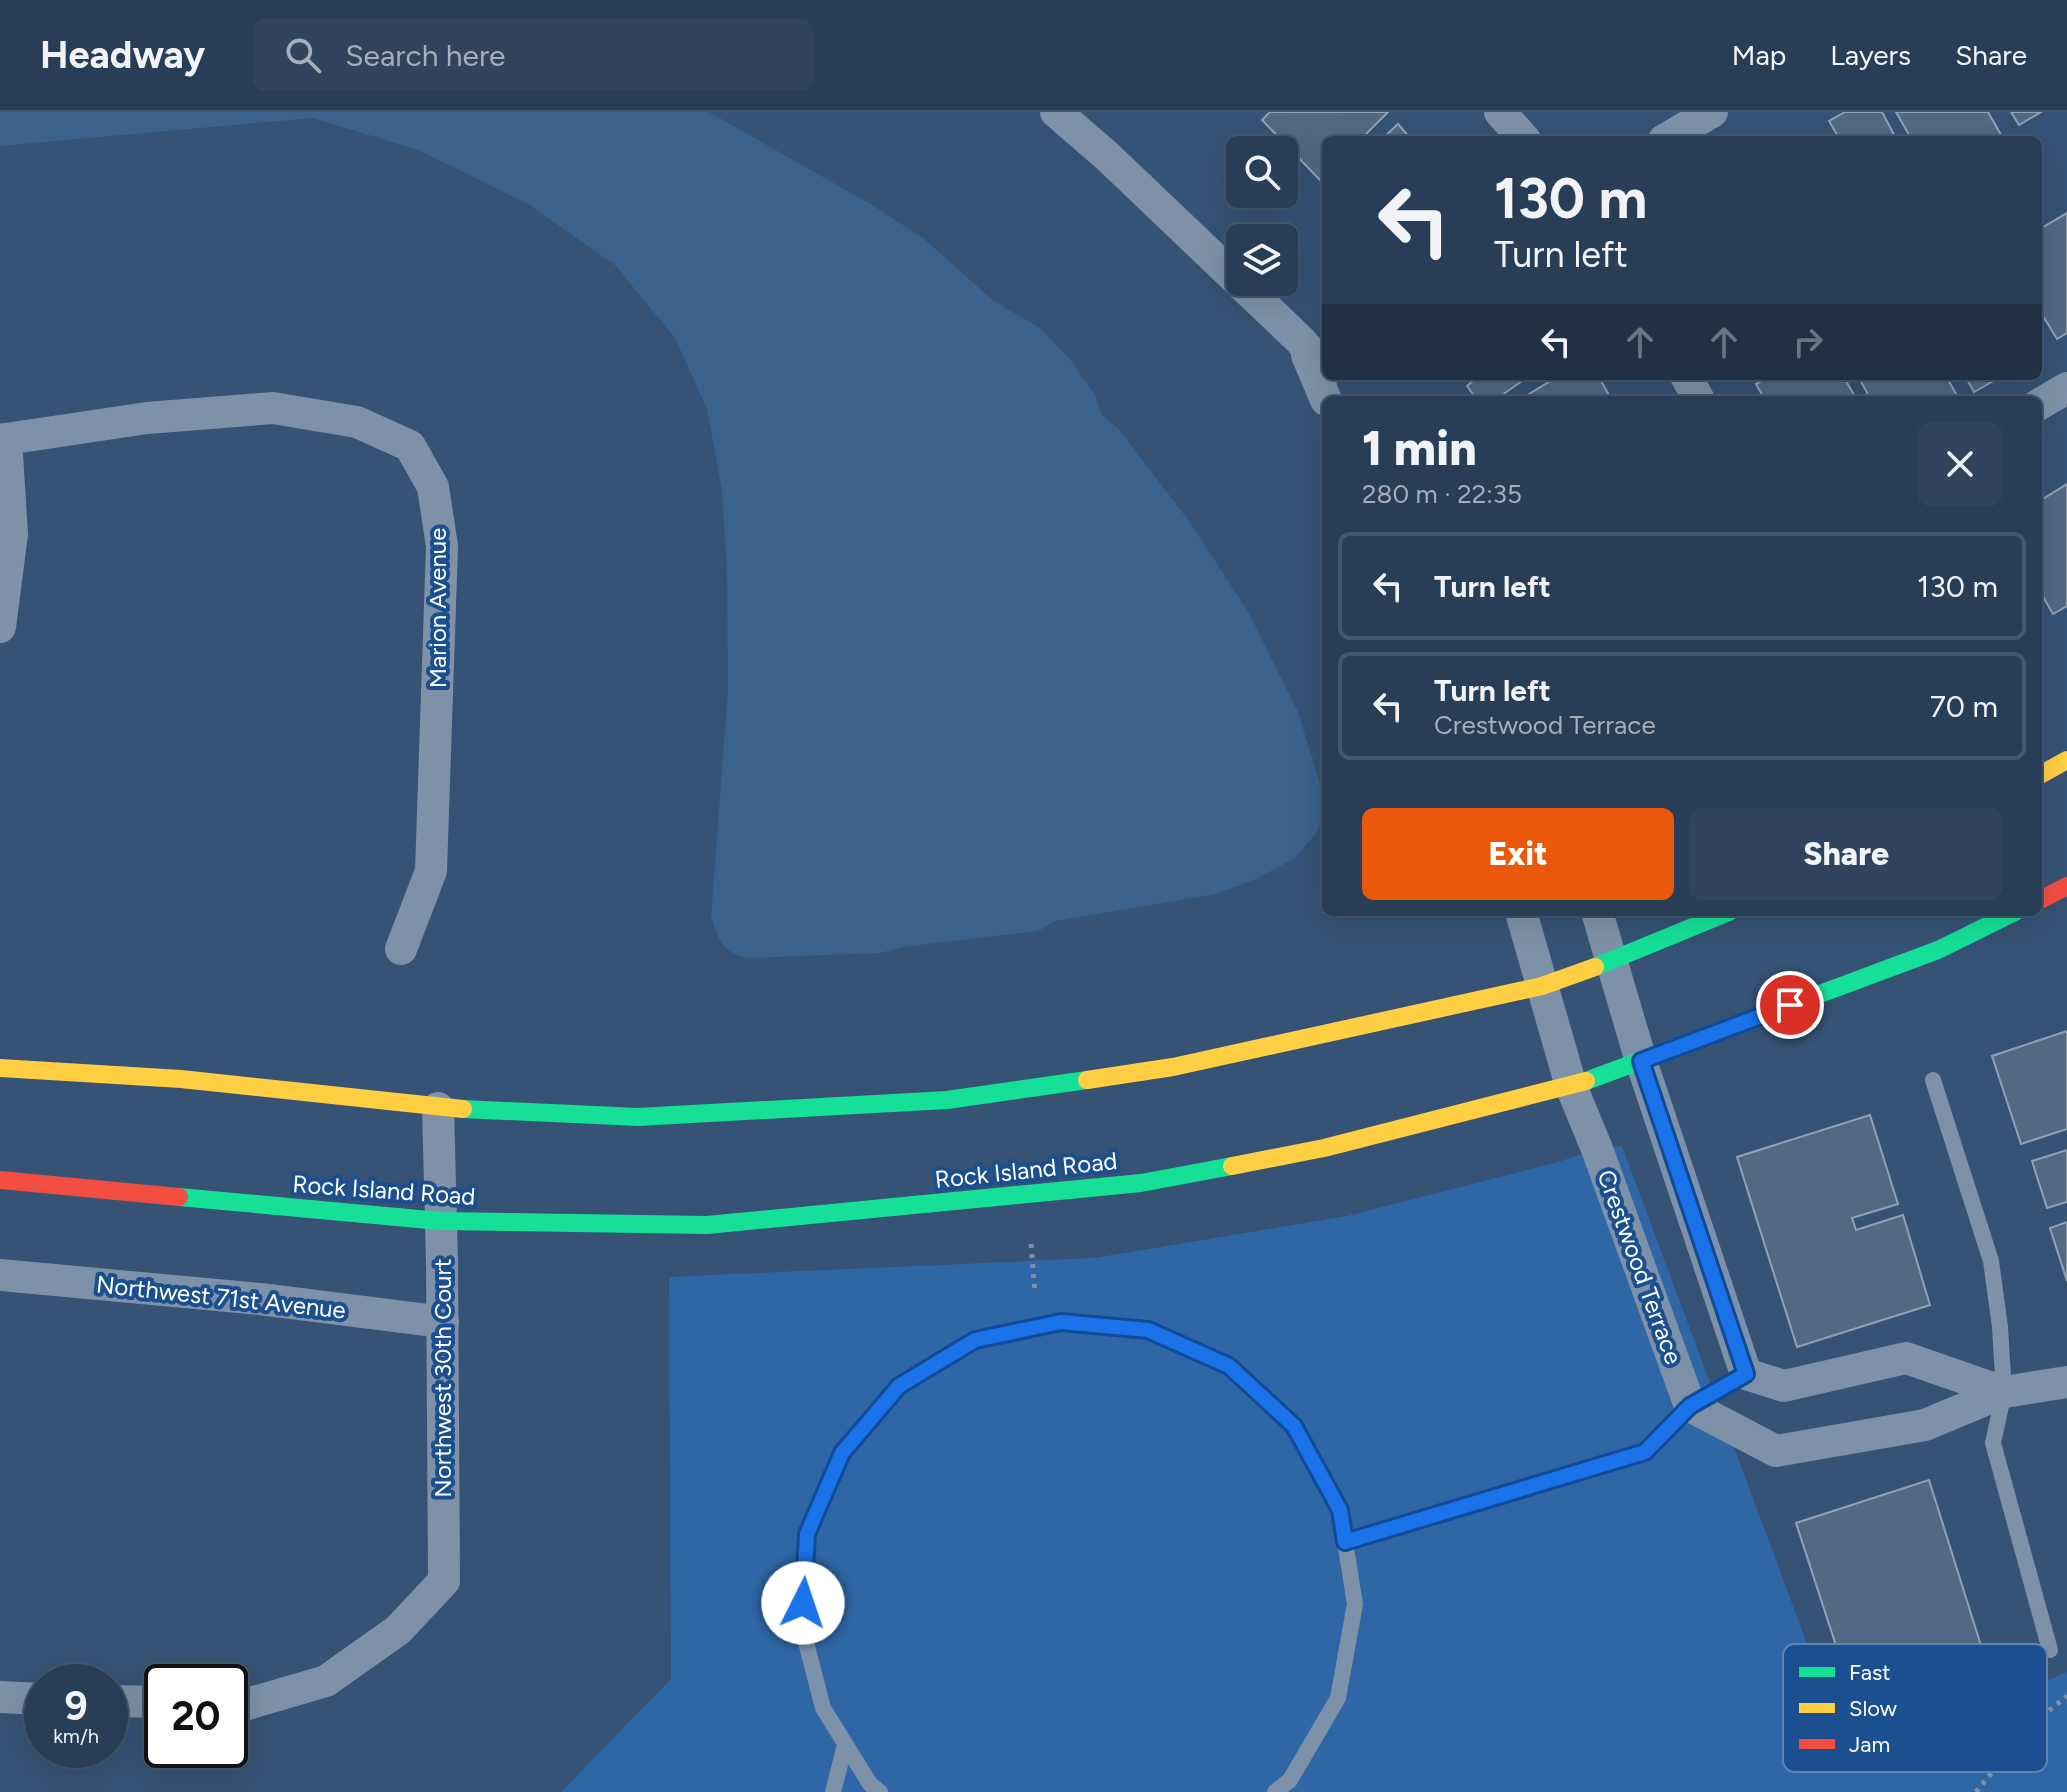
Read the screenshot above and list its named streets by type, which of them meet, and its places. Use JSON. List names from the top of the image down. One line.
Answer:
{"streets":{"main road":["Rock Island Road"],"street":["Marion Avenue","Crestwood Terrace","Northwest 71st Avenue","Northwest 30th Court"]},"crossings":[["Rock Island Road","Crestwood Terrace"],["Rock Island Road","Northwest 30th Court"],["Northwest 71st Avenue","Northwest 30th Court"]],"legend":["Fast","Slow","Jam"],"page":{"header":"Headway","search":"Search here","nav":["Map","Layers","Share"],"turn":["130 m","Turn left"],"heading":["1 min","280 m · 22:35"],"list":[{"name":"Turn left","value":"130 m"},{"name":"Turn left","note":"Crestwood Terrace","value":"70 m"}],"buttons":["Exit","Share"],"speed":"9 km/h","limit":"20"}}
